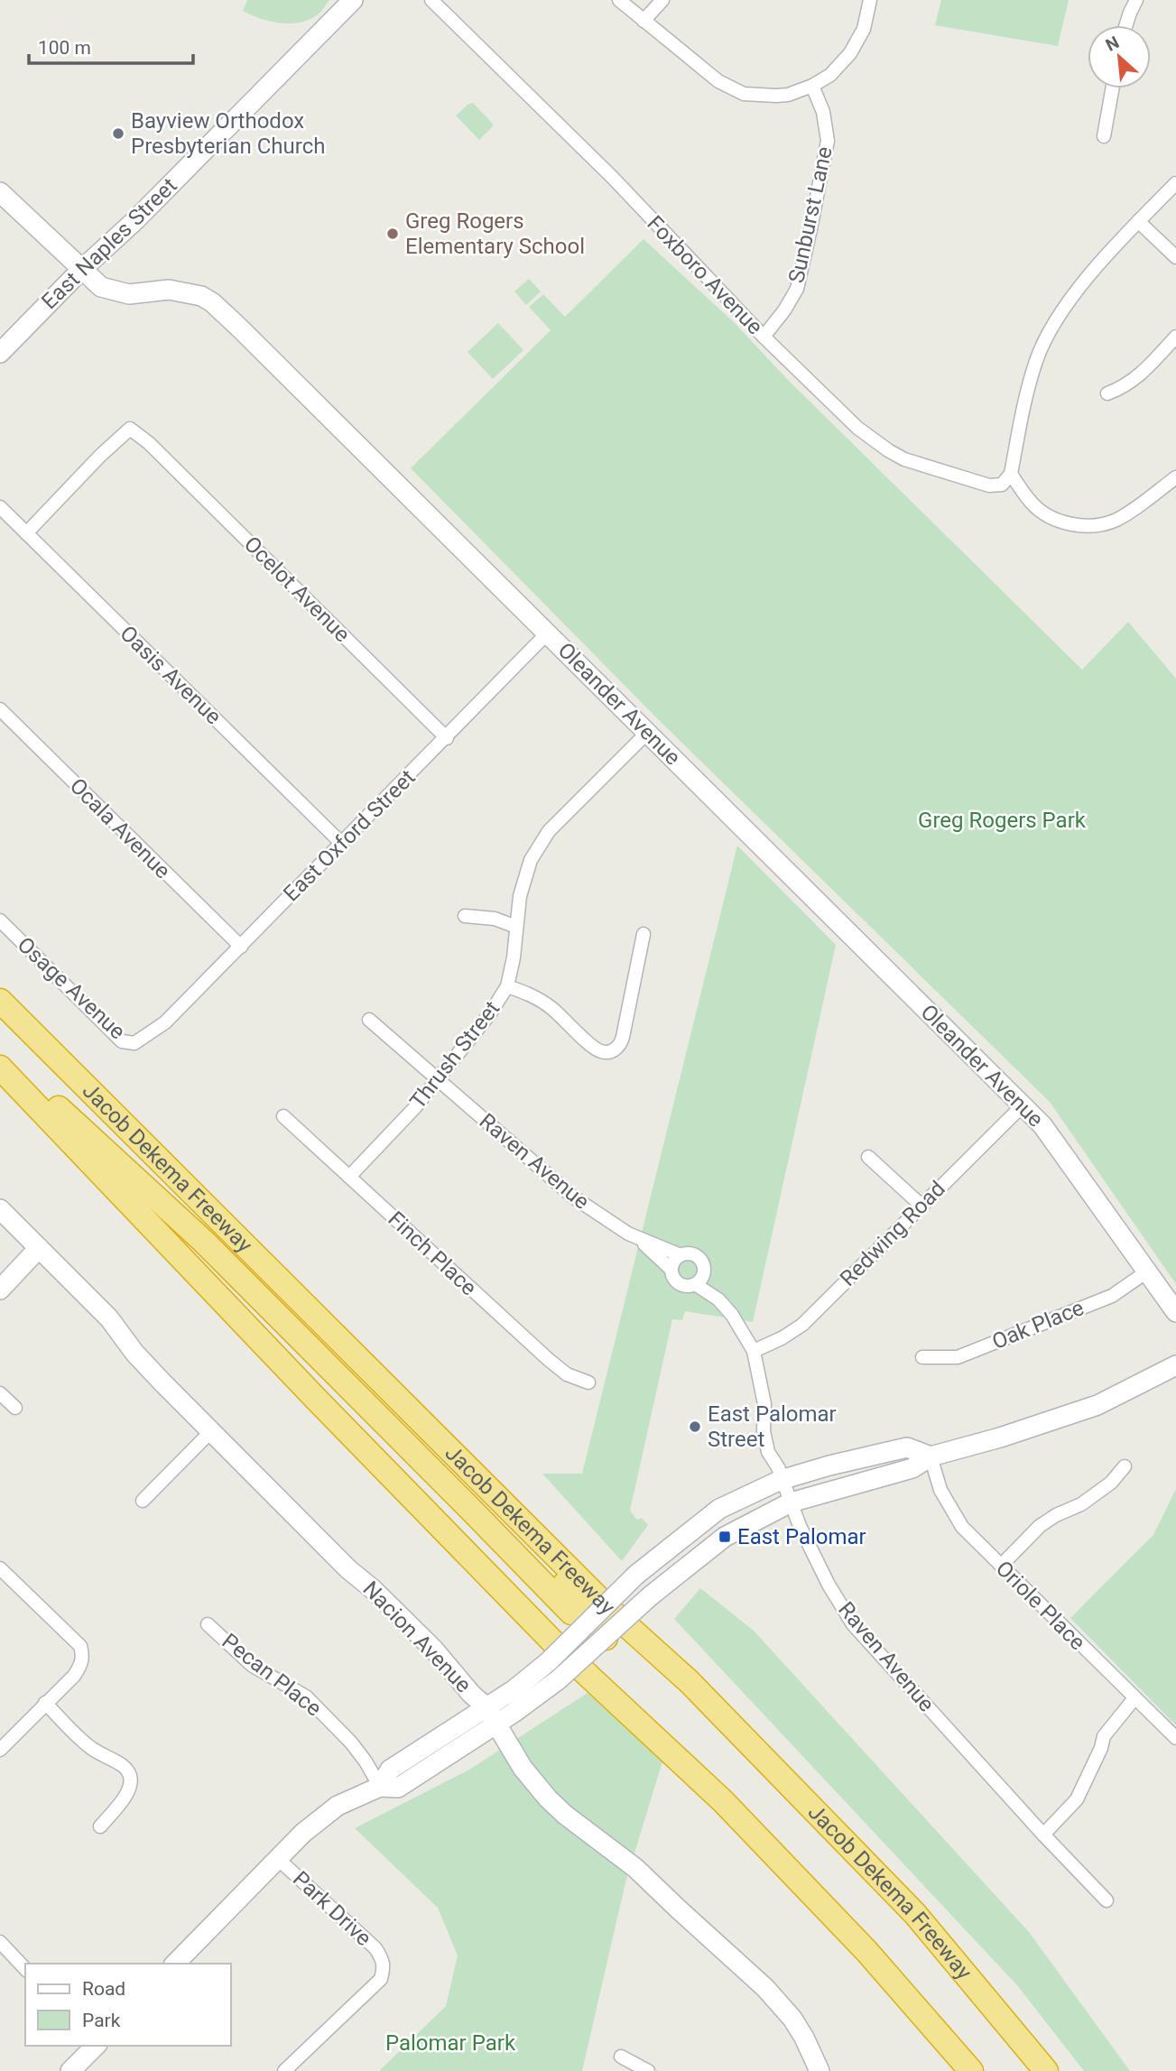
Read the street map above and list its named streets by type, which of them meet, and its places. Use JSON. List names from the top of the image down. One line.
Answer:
{"streets":{"highway":["Jacob Dekema Freeway"],"street":["Sunburst Lane","East Naples Street","Foxboro Avenue","Ocelot Avenue","Oasis Avenue","Oleander Avenue","Ocala Avenue","East Oxford Street","Osage Avenue","Thrush Street","Raven Avenue","Redwing Road","Finch Place","Oak Place","Oriole Place","Nacion Avenue","Pecan Place","Park Drive"]},"crossings":[["Sunburst Lane","Foxboro Avenue"],["East Naples Street","Oleander Avenue"],["Ocelot Avenue","Oasis Avenue"],["Ocelot Avenue","East Oxford Street"],["Oasis Avenue","East Oxford Street"],["Oleander Avenue","East Oxford Street"],["Oleander Avenue","Thrush Street"],["Oleander Avenue","Redwing Road"],["Oleander Avenue","Oak Place"],["Ocala Avenue","East Oxford Street"],["East Oxford Street","Osage Avenue"],["Thrush Street","Raven Avenue"],["Thrush Street","Finch Place"],["Raven Avenue","Redwing Road"]],"parks":["Greg Rogers Park","Palomar Park"],"places":{"other":["Bayview Orthodox Presbyterian Church","Greg Rogers Elementary School","East Palomar Street"],"transit":["East Palomar"]},"legend":["Road","Park"],"scale_bar":"100 m","north":"top left"}
